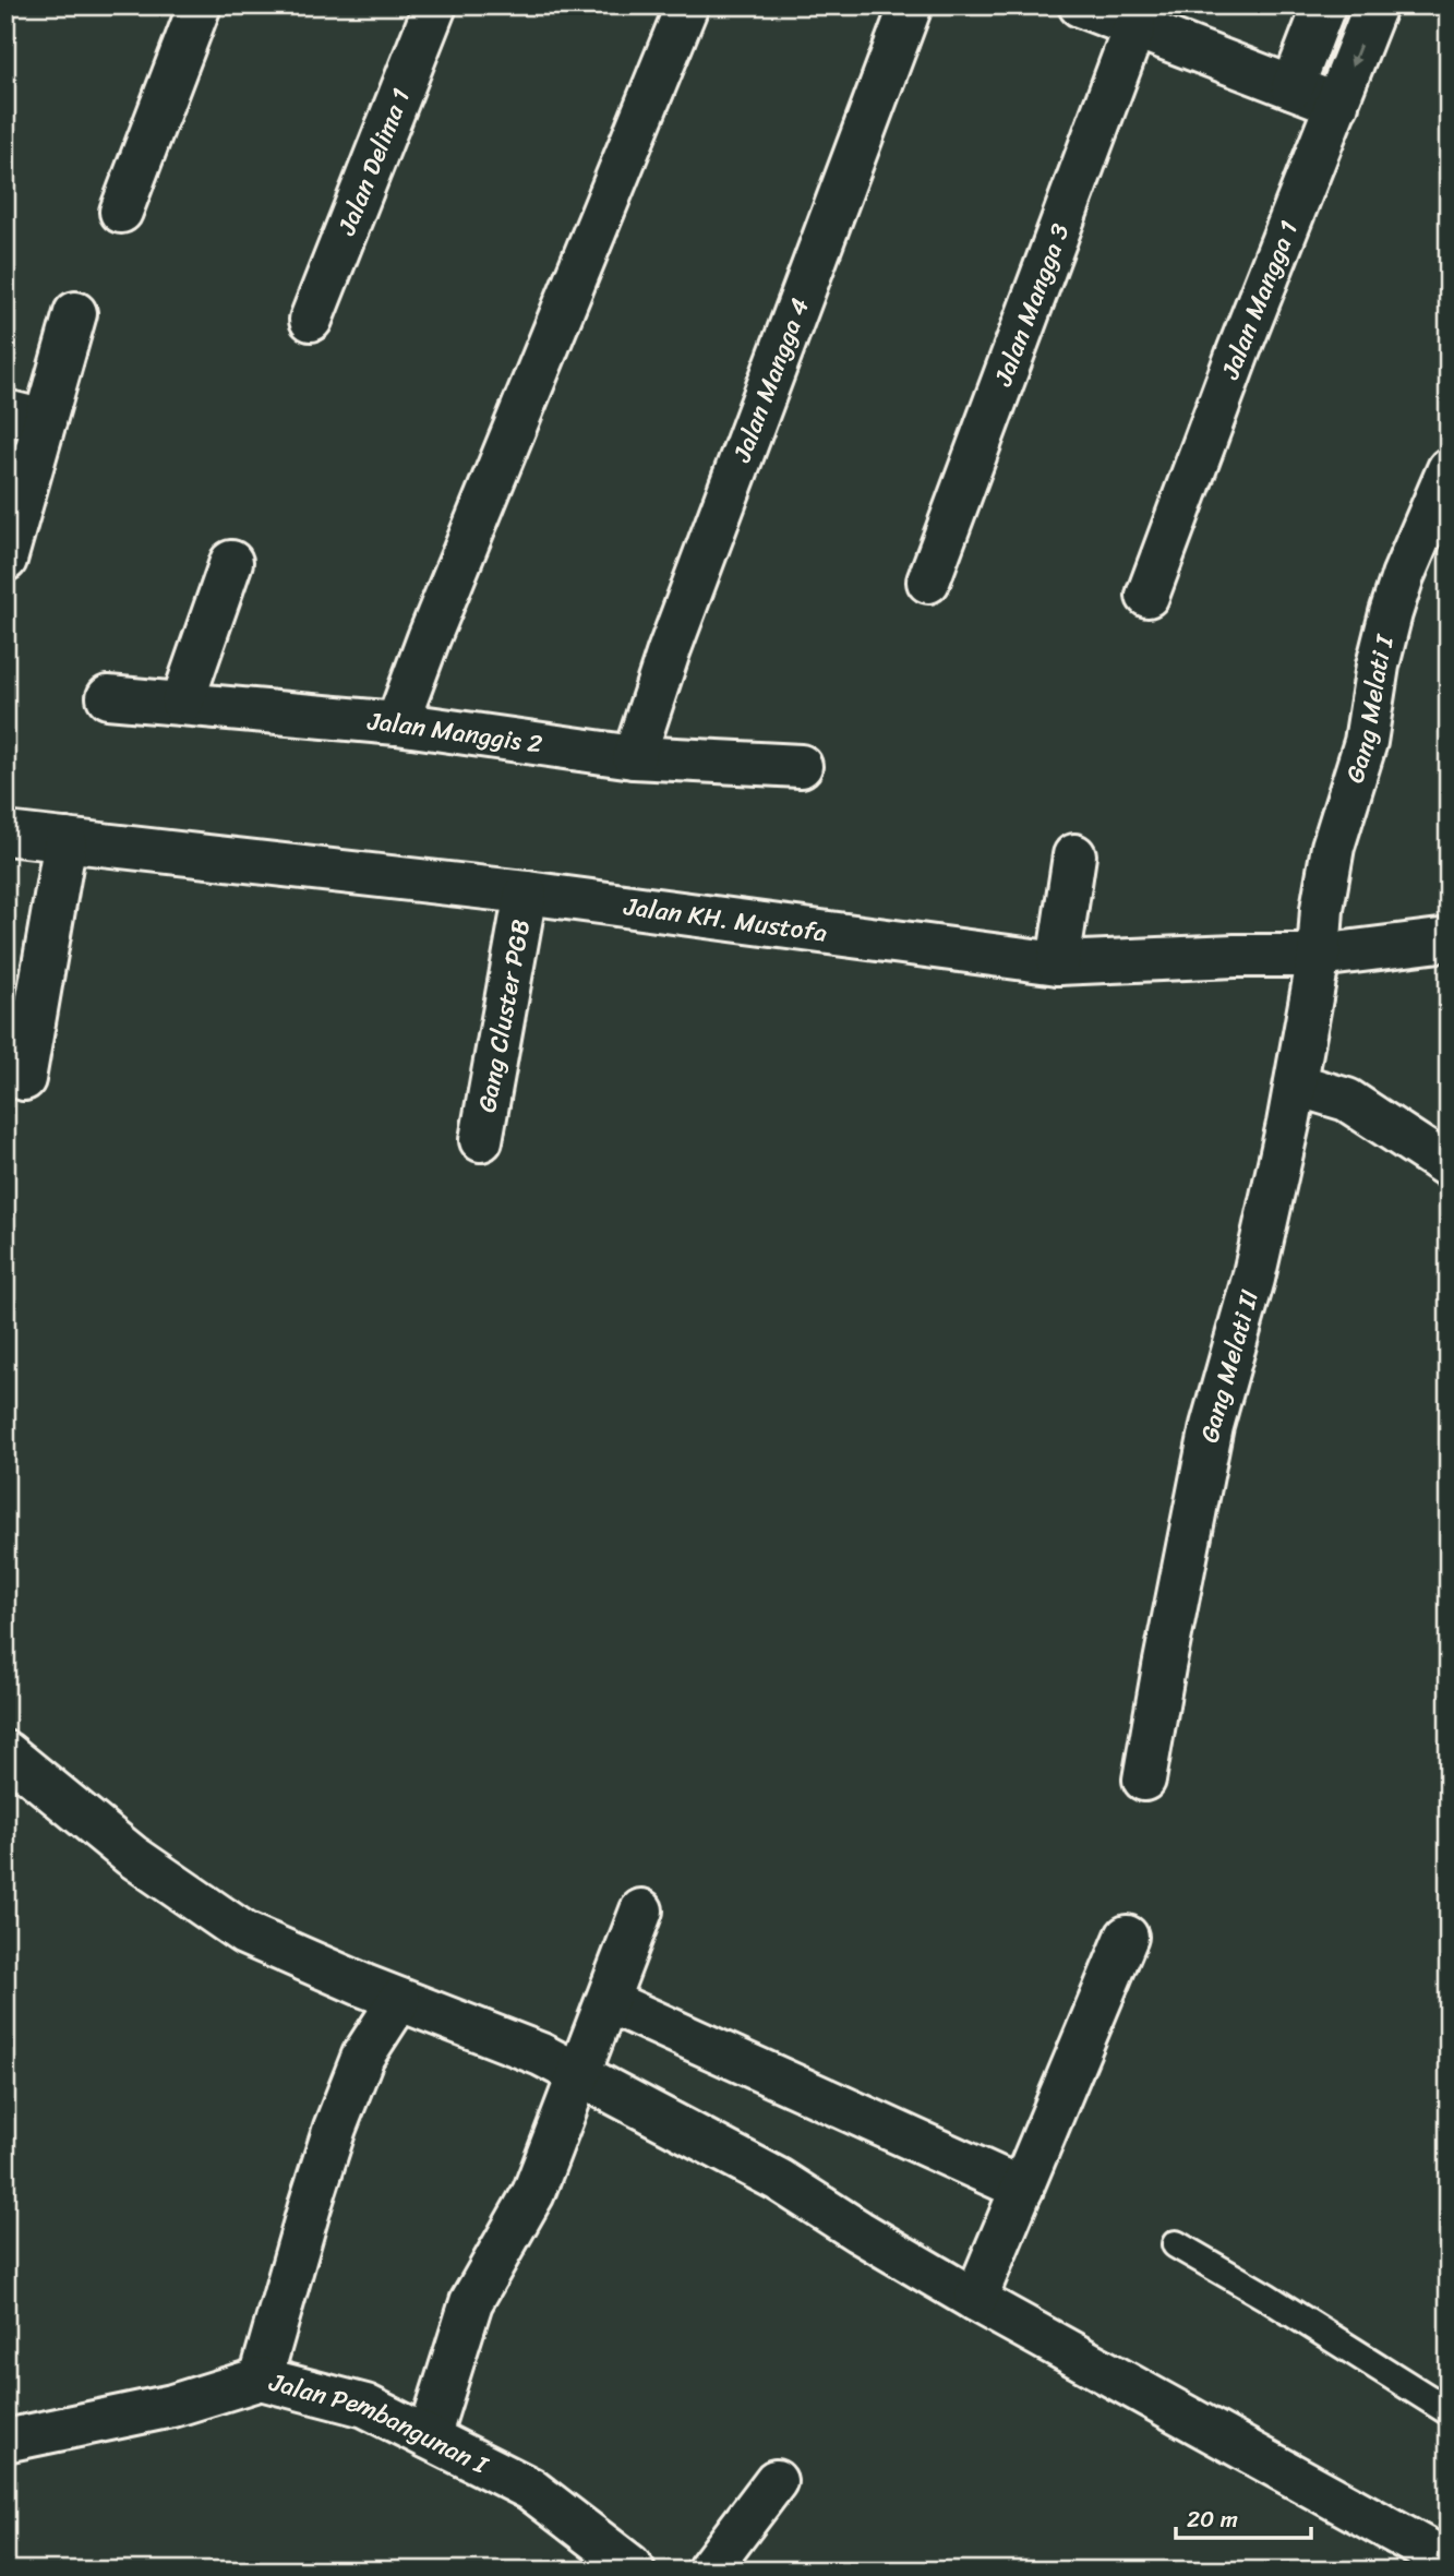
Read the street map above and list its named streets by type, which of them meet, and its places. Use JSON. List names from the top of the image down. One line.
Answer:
{"streets":{"street":["Jalan Delima 1","Jalan Mangga 1","Jalan Mangga 3","Jalan Mangga 4","Gang Melati I","Jalan Manggis 2","Jalan KH. Mustofa","Gang Cluster PGB","Gang Melati II","Jalan Pembangunan I"]},"crossings":[["Jalan Mangga 4","Jalan Manggis 2"],["Gang Melati I","Jalan KH. Mustofa"],["Gang Melati I","Gang Melati II"],["Jalan KH. Mustofa","Gang Cluster PGB"],["Jalan KH. Mustofa","Gang Melati II"]],"scale_bar":"20 m"}
